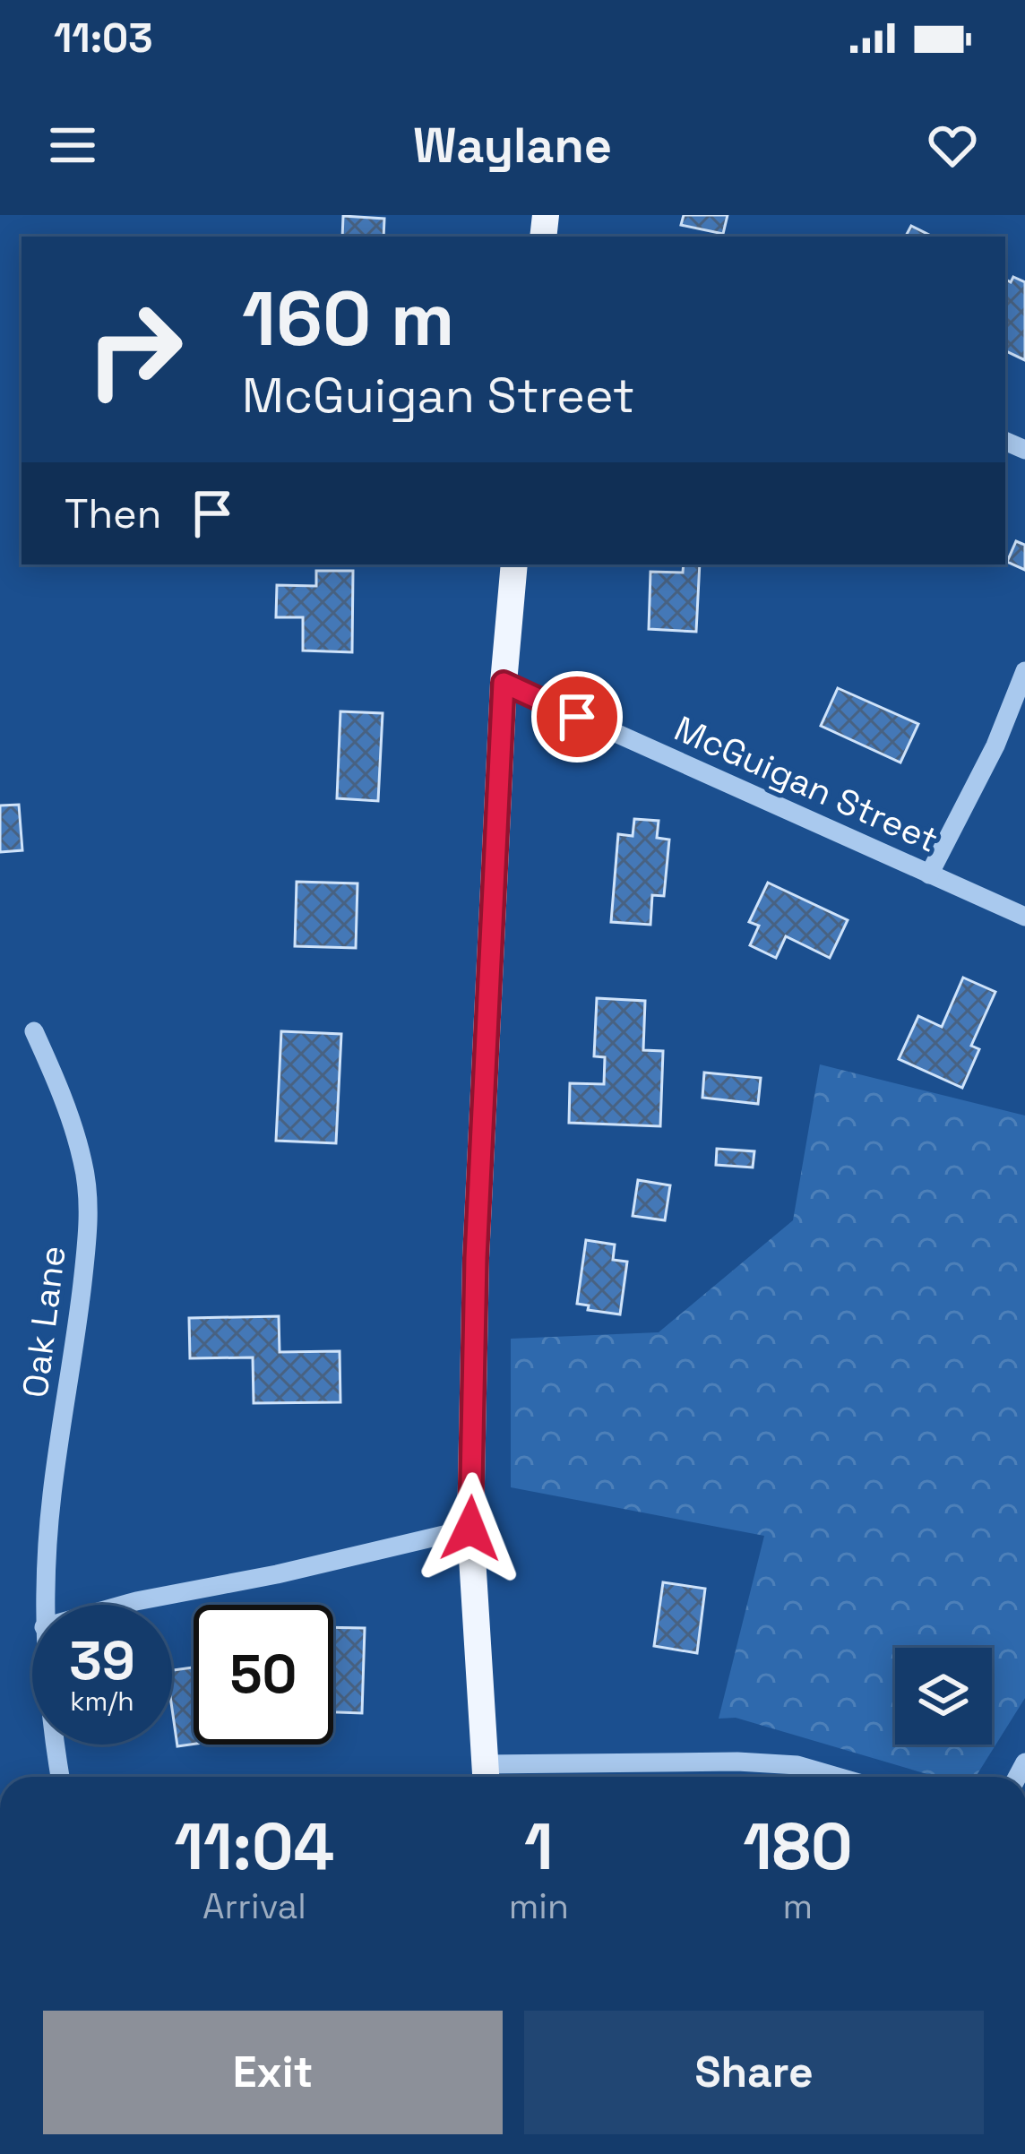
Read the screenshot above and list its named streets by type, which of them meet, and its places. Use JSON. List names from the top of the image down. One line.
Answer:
{"streets":{"street":["McGuigan Street","Oak Lane"]},"page":{"status":"11:03","header":"Waylane","turn":["160 m","McGuigan Street"],"then":"Then","speed":"39 km/h","limit":"50","eta":["11:04","Arrival","1","min","180","m"],"buttons":["Exit","Share"]}}
